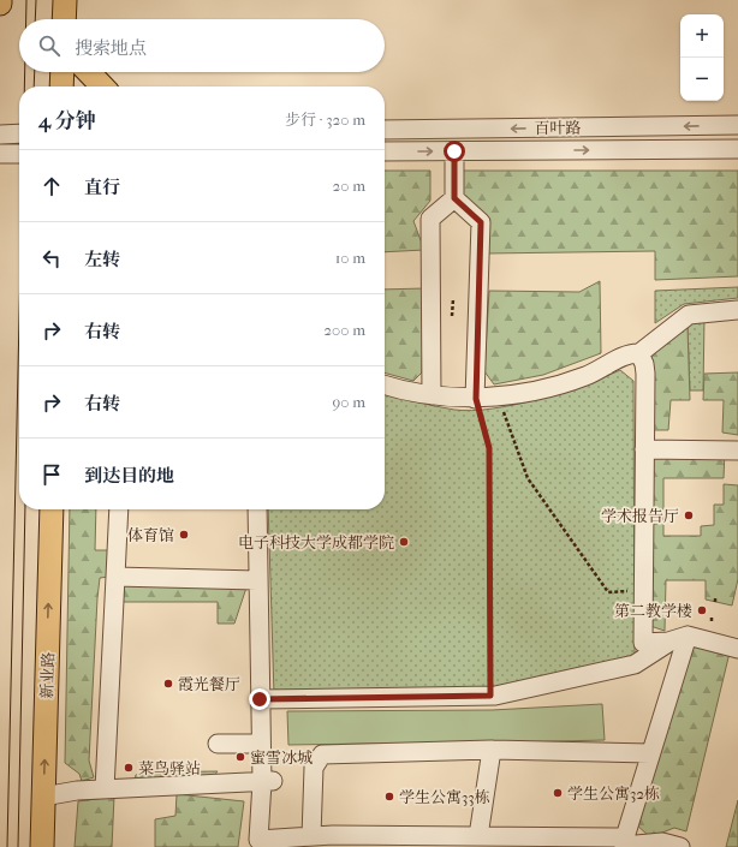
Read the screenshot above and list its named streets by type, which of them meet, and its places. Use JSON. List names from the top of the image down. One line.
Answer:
{"streets":{"main road":["新业路"],"street":["百叶路"]},"one_way":["新业路"],"places":["学术报告厅","体育馆","电子科技大学成都学院","第二教学楼","霞光餐厅","蜜雪冰城","菜鸟驿站","学生公寓32栋","学生公寓33栋"],"page":{"map_buttons":["+","−"],"search":"搜索地点","heading":["4 分钟","步行 · 320 m"],"list":[["直行","20 m"],["左转","10 m"],["右转","200 m"],["右转","90 m"],"到达目的地"]}}
